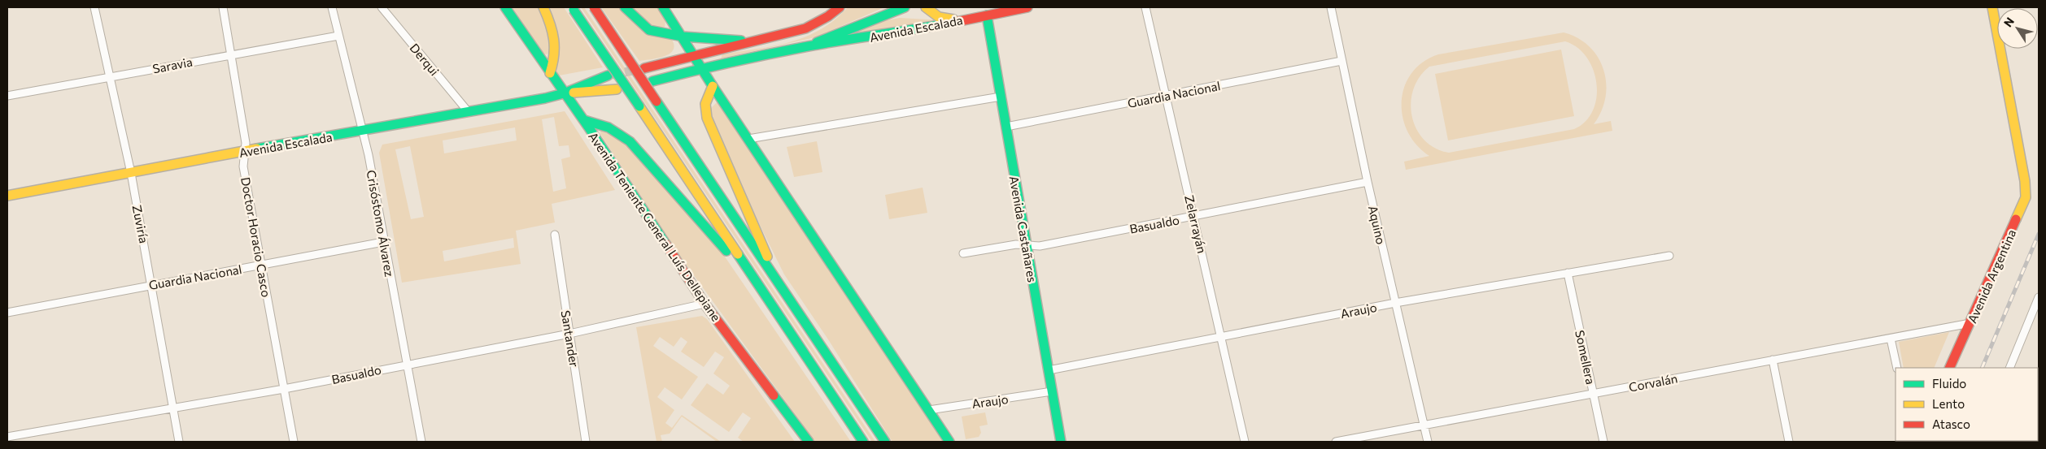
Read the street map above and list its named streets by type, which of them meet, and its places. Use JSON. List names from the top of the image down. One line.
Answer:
{"streets":{"main road":["Avenida Escalada","Avenida Teniente General Luís Dellepiane","Avenida Castañares","Avenida Argentina"],"street":["Derqui","Saravia","Guardia Nacional","Crisóstomo Álvarez","Zuviría","Basualdo","Zelarrayán","Aquino","Doctor Horacio Casco","Araujo","Santander","Somellera","Corvalán"]},"crossings":[["Avenida Escalada","Derqui"],["Avenida Escalada","Crisóstomo Álvarez"],["Avenida Escalada","Zuviría"],["Avenida Escalada","Avenida Teniente General Luís Dellepiane"],["Avenida Escalada","Avenida Castañares"],["Avenida Escalada","Doctor Horacio Casco"],["Saravia","Crisóstomo Álvarez"],["Saravia","Zuviría"],["Saravia","Doctor Horacio Casco"],["Guardia Nacional","Crisóstomo Álvarez"],["Guardia Nacional","Zuviría"],["Guardia Nacional","Zelarrayán"],["Guardia Nacional","Aquino"],["Guardia Nacional","Avenida Castañares"],["Guardia Nacional","Doctor Horacio Casco"],["Crisóstomo Álvarez","Basualdo"],["Zuviría","Basualdo"],["Basualdo","Zelarrayán"],["Basualdo","Aquino"],["Basualdo","Avenida Teniente General Luís Dellepiane"],["Basualdo","Avenida Castañares"],["Basualdo","Doctor Horacio Casco"],["Basualdo","Santander"],["Zelarrayán","Araujo"],["Aquino","Araujo"],["Aquino","Corvalán"],["Avenida Castañares","Araujo"],["Avenida Argentina","Corvalán"],["Araujo","Somellera"],["Somellera","Corvalán"]],"legend":["Fluido","Lento","Atasco"],"north":"top left"}
